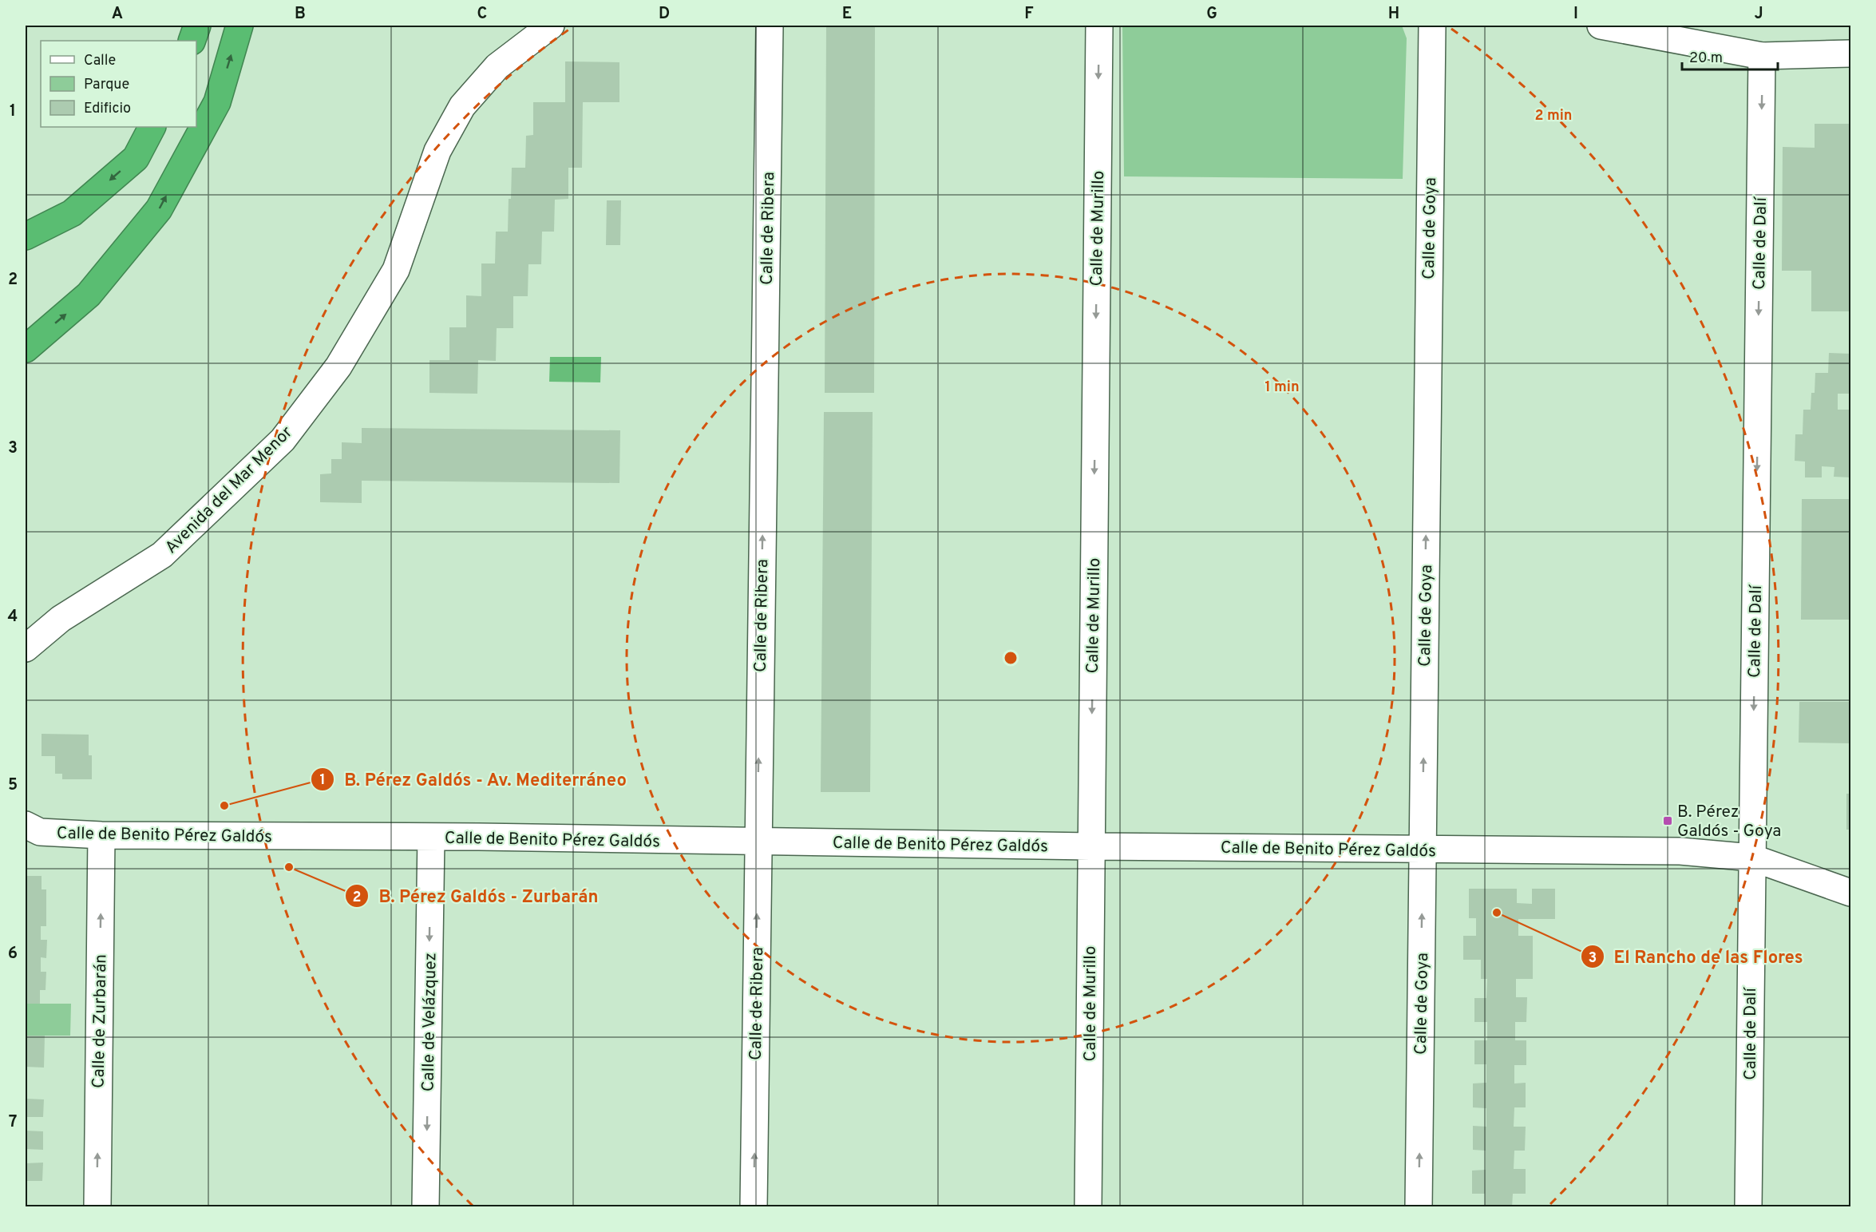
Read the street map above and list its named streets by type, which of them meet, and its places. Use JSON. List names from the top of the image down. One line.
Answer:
{"streets":{"street":["Calle de Ribera","Calle de Murillo","Calle de Goya","Calle de Dalí","Avenida del Mar Menor","Calle de Benito Pérez Galdós","Calle de Zurbarán","Calle de Velázquez"]},"crossings":[["Calle de Ribera","Calle de Benito Pérez Galdós"],["Calle de Murillo","Calle de Benito Pérez Galdós"],["Calle de Goya","Calle de Benito Pérez Galdós"],["Calle de Dalí","Calle de Benito Pérez Galdós"],["Calle de Benito Pérez Galdós","Calle de Zurbarán"],["Calle de Benito Pérez Galdós","Calle de Velázquez"]],"one_way":["Calle de Ribera","Calle de Murillo","Calle de Goya","Calle de Dalí","Calle de Zurbarán","Calle de Velázquez"],"places":{"other":["B. Pérez Galdós - Av. Mediterráneo","B. Pérez Galdós - Zurbarán","El Rancho de las Flores"],"transit":["B. Pérez Galdós - Goya"]},"legend":["Calle","Parque","Edificio"],"scale_bar":"20 m","grid":{"columns":["A","B","C","D","E","F","G","H","I","J"],"rows":["1","2","3","4","5","6","7"]},"rings":["2 min","1 min"]}
